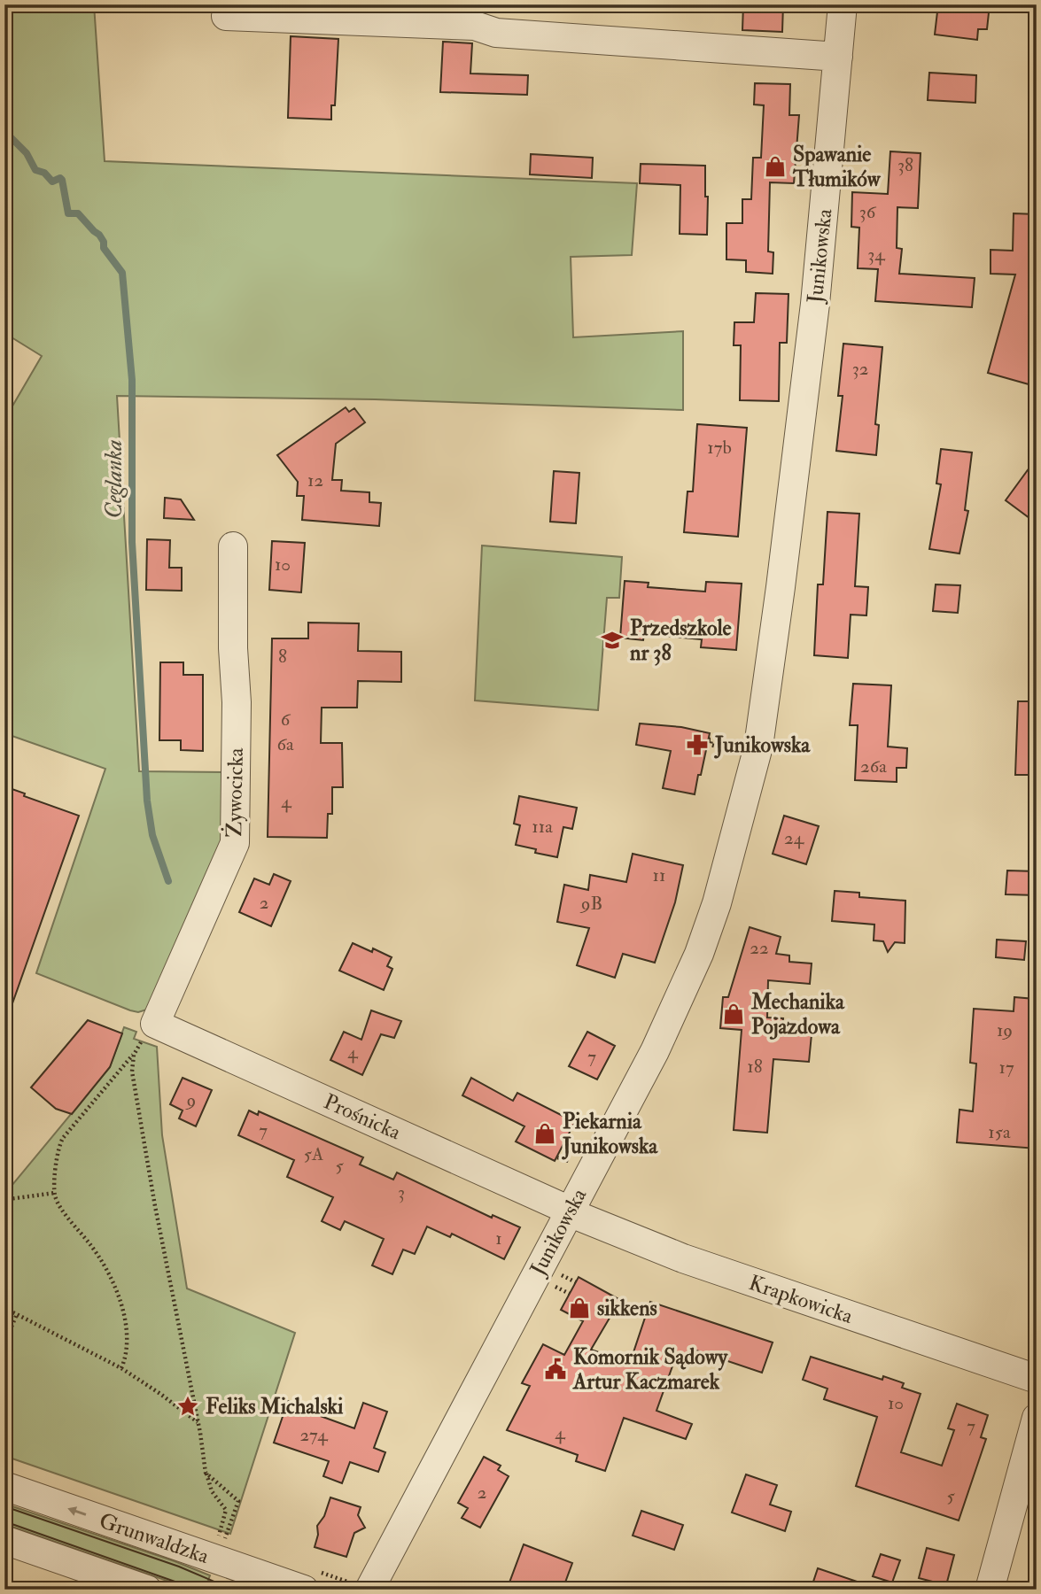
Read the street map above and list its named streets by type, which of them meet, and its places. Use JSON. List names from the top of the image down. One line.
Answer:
{"streets":{"street":["Junikowska","Żywocicka","Prośnicka","Krapkowicka","Grunwaldzka"]},"crossings":[["Junikowska","Prośnicka"],["Junikowska","Krapkowicka"],["Żywocicka","Prośnicka"],["Prośnicka","Krapkowicka"]],"water":["Ceglanka"],"places":{"shop":["Spawanie Tłumików","Mechanika Pojazdowa","Piekarnia Junikowska","sikkens"],"school or university":["Przedszkole nr 38"],"pharmacy":["Junikowska"],"public building":["Komornik Sądowy Artur Kaczmarek"],"place":["Feliks Michalski"]},"house_numbers":["38","36","34","32","17b","12","10","8","6","6a","26a","4","11a","24","11","2","9B","22","19","4","7","18","17","9","7","15a","5A","5","3","1","10","7","4","274","2","5"]}
